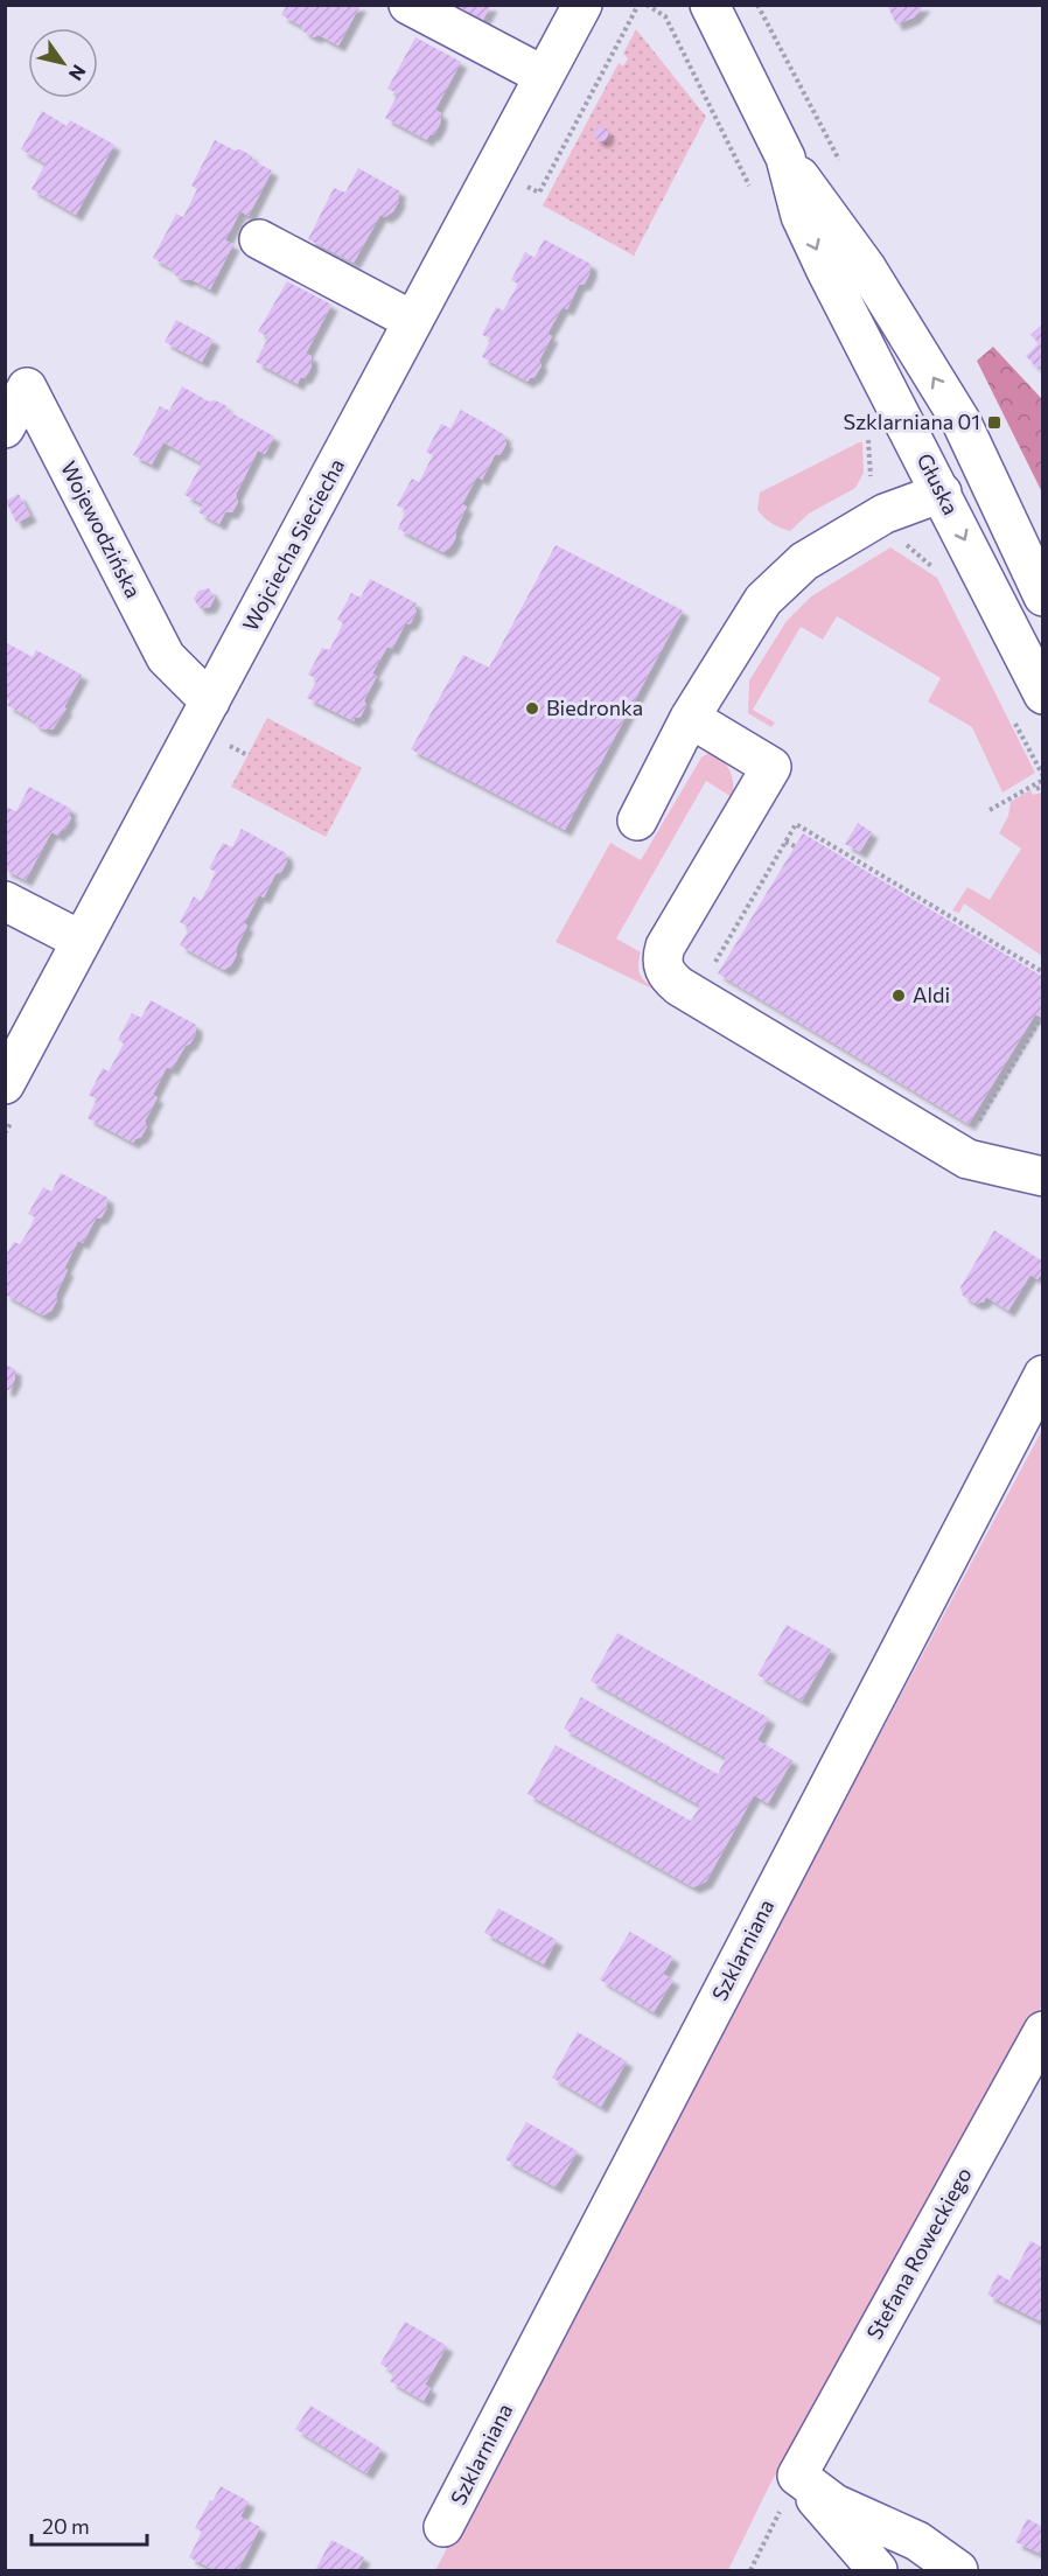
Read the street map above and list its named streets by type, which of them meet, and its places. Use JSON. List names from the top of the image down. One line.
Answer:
{"streets":{"street":["Głuska","Wojewodzińska","Wojciecha Sieciecha","Szklarniana","Stefana Roweckiego"]},"crossings":[["Wojewodzińska","Wojciecha Sieciecha"]],"places":{"transit":["Szklarniana 01"],"other":["Biedronka","Aldi"]},"scale_bar":"20 m","north":"bottom right"}
